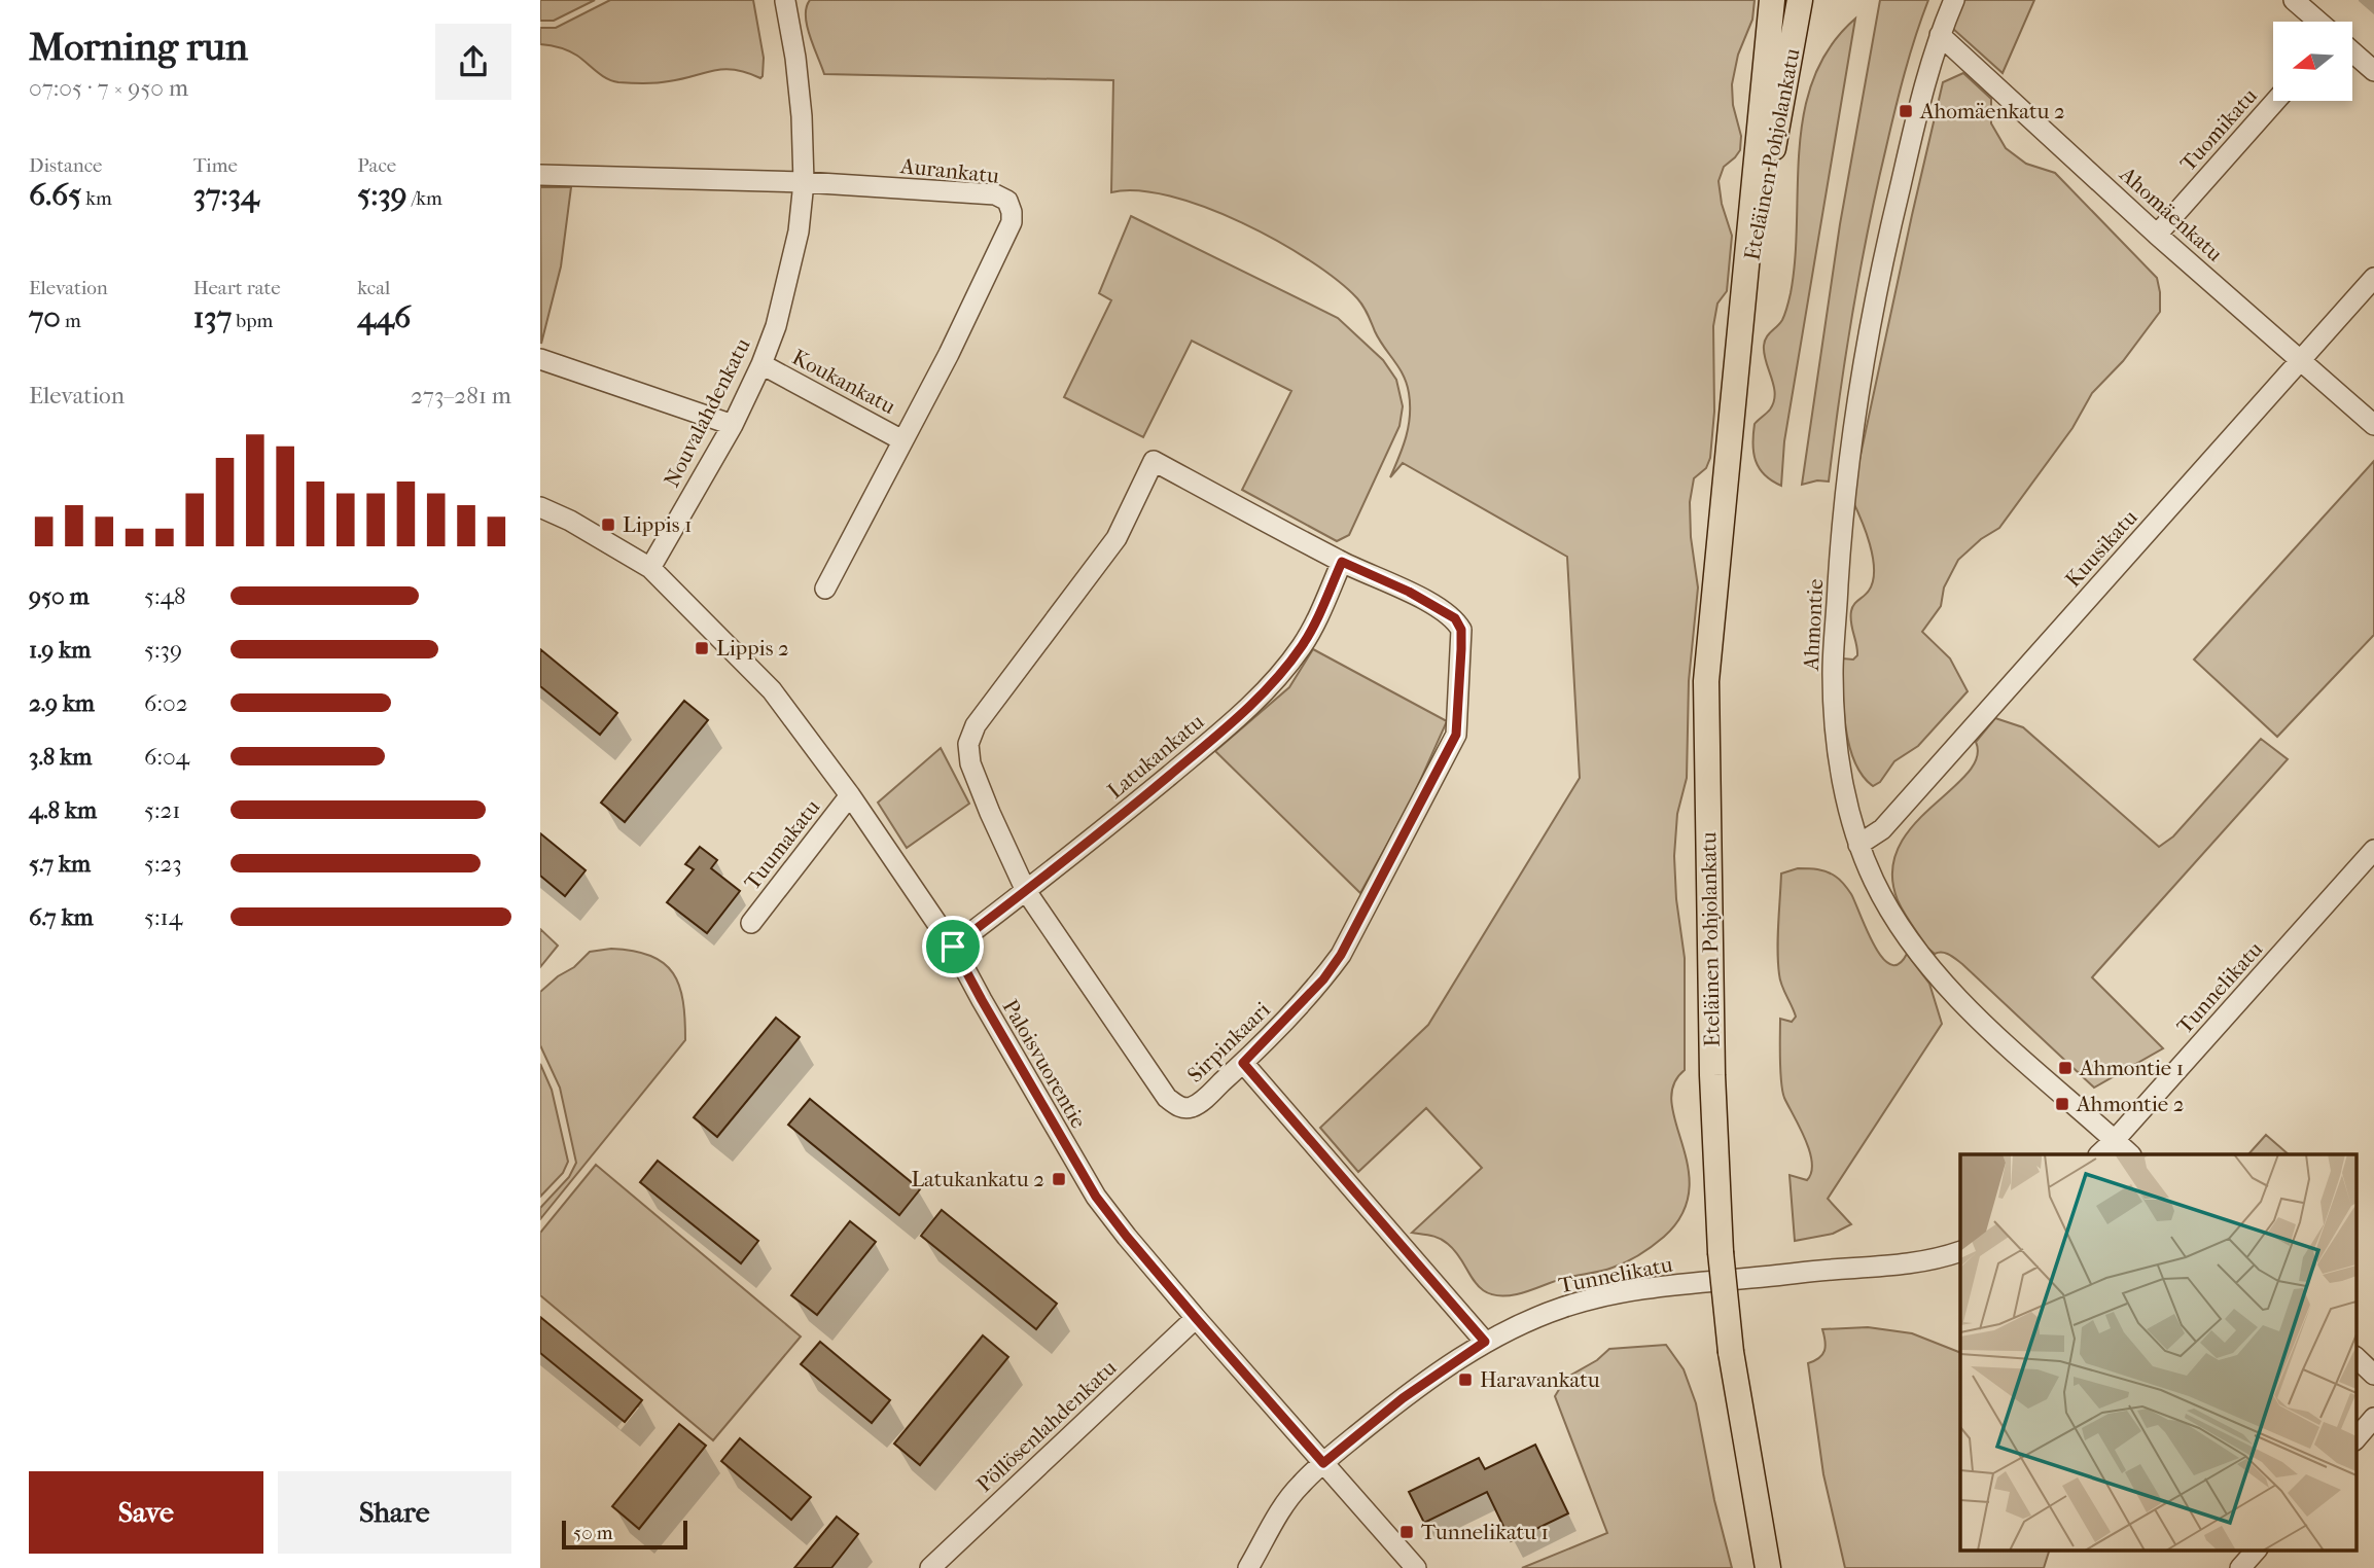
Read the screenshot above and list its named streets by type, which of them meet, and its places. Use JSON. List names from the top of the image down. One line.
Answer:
{"streets":{"main road":["Eteläinen Pohjolankatu"],"street":["Tuomikatu","Aurankatu","Ahomäenkatu","Koukankatu","Nouvalahdenkatu","Kuusikatu","Ahmontie","Latukankatu","Tuumakatu","Tunnelikatu","Sirpinkaari","Paloisvuorentie","Pöllösenlahdenkatu"]},"crossings":[["Tuomikatu","Ahomäenkatu"],["Aurankatu","Koukankatu"],["Aurankatu","Nouvalahdenkatu"],["Ahomäenkatu","Kuusikatu"],["Ahomäenkatu","Ahmontie"],["Koukankatu","Nouvalahdenkatu"],["Nouvalahdenkatu","Paloisvuorentie"],["Kuusikatu","Ahmontie"],["Ahmontie","Tunnelikatu"],["Latukankatu","Sirpinkaari"],["Latukankatu","Paloisvuorentie"],["Tuumakatu","Paloisvuorentie"],["Tunnelikatu","Paloisvuorentie"],["Paloisvuorentie","Pöllösenlahdenkatu"]],"places":{"transit":["Ahomäenkatu 2","Lippis 1","Lippis 2","Ahmontie 1","Ahmontie 2","Latukankatu 2","Haravankatu","Tunnelikatu 1"]},"scale_bar":"50 m","north":"left","page":{"heading":["Morning run","07:05 · 7 × 950 m"],"stats":[["Distance","6.65 km"],["Time","37:34"],["Pace","5:39 /km"],["Elevation","70 m"],["Heart rate","137 bpm"],["kcal","446"]],"chart":["Elevation","273–281 m"],"list":[{"name":"950 m","note":"5:48"},{"name":"1.9 km","note":"5:39"},{"name":"2.9 km","note":"6:02"},{"name":"3.8 km","note":"6:04"},{"name":"4.8 km","note":"5:21"},{"name":"5.7 km","note":"5:23"},{"name":"6.7 km","note":"5:14"}],"buttons":["Save","Share"],"scale":"50 m"}}
